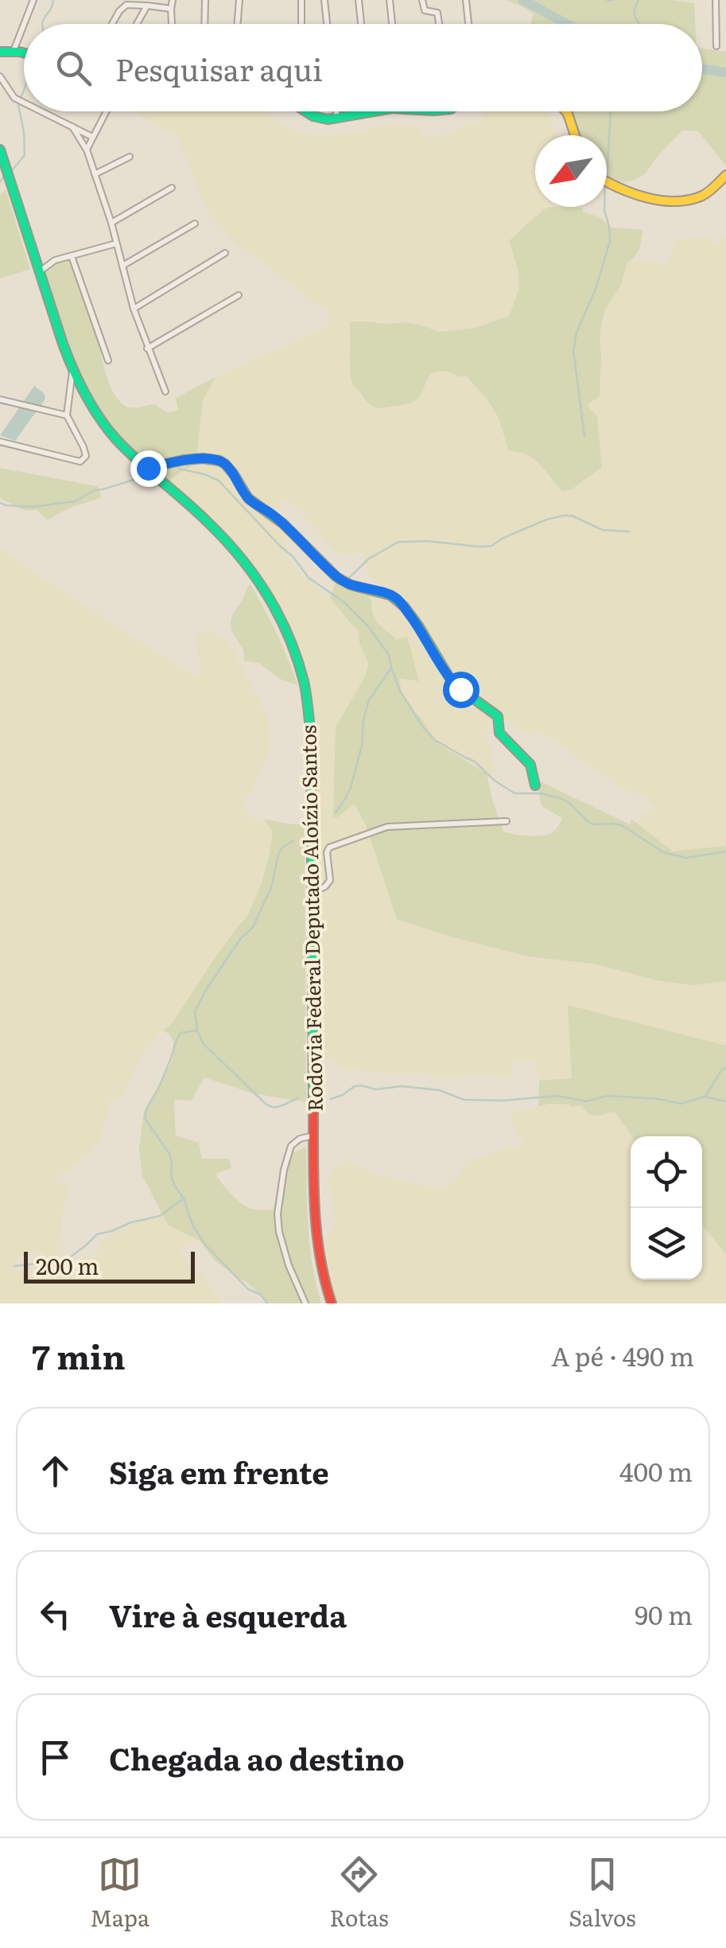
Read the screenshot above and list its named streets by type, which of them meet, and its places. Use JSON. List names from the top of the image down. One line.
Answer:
{"streets":{"main road":["Rodovia Federal Deputado Aloízio Santos"]},"scale_bar":"200 m","north":"bottom left","page":{"search":"Pesquisar aqui","scale":"200 m","heading":["7 min","A pé · 490 m"],"list":[["Siga em frente","400 m"],["Vire à esquerda","90 m"],"Chegada ao destino"],"nav":["Mapa","Rotas","Salvos"]}}
